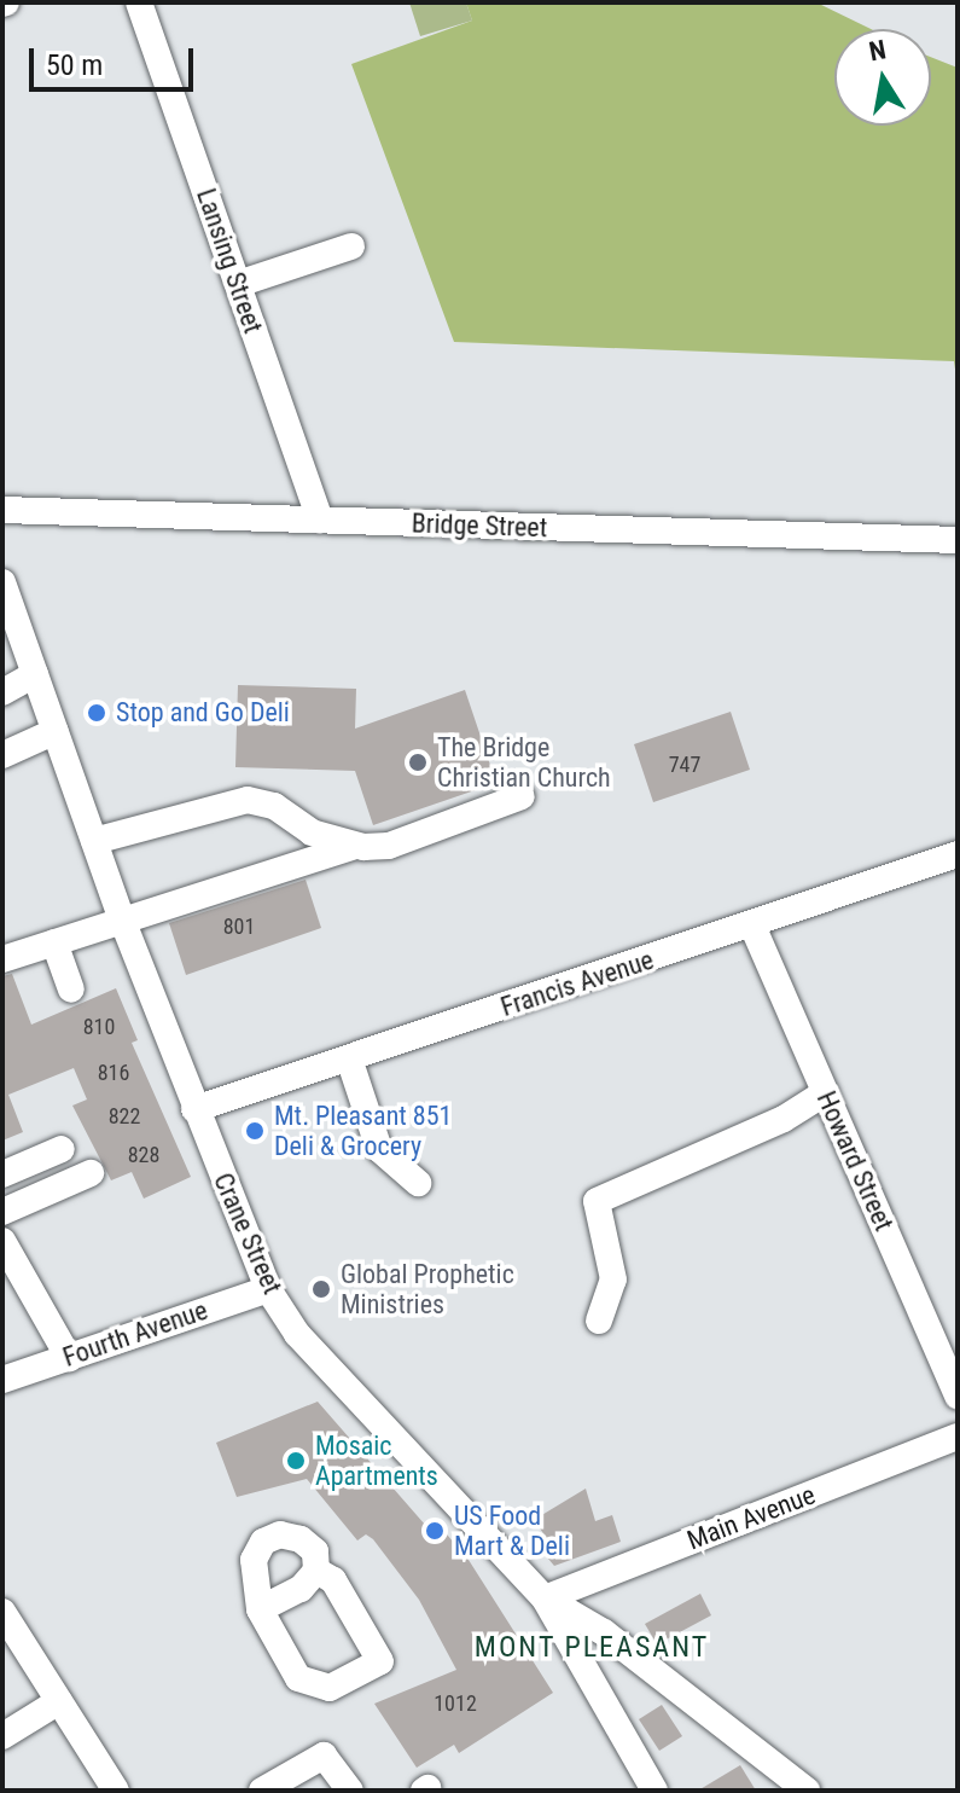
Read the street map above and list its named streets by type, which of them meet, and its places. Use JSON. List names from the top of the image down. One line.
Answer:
{"streets":{"street":["Lansing Street","Bridge Street","Francis Avenue","Howard Street","Crane Street","Fourth Avenue","Main Avenue"]},"crossings":[["Lansing Street","Bridge Street"],["Francis Avenue","Howard Street"],["Francis Avenue","Crane Street"],["Crane Street","Fourth Avenue"],["Crane Street","Main Avenue"]],"districts":["MONT PLEASANT"],"places":["Stop and Go Deli","The Bridge Christian Church","Mt. Pleasant 851 Deli & Grocery","Global Prophetic Ministries","Mosaic Apartments","US Food Mart & Deli"],"house_numbers":["747","801","810","816","822","828","1012"],"scale_bar":"50 m","north":"top"}
